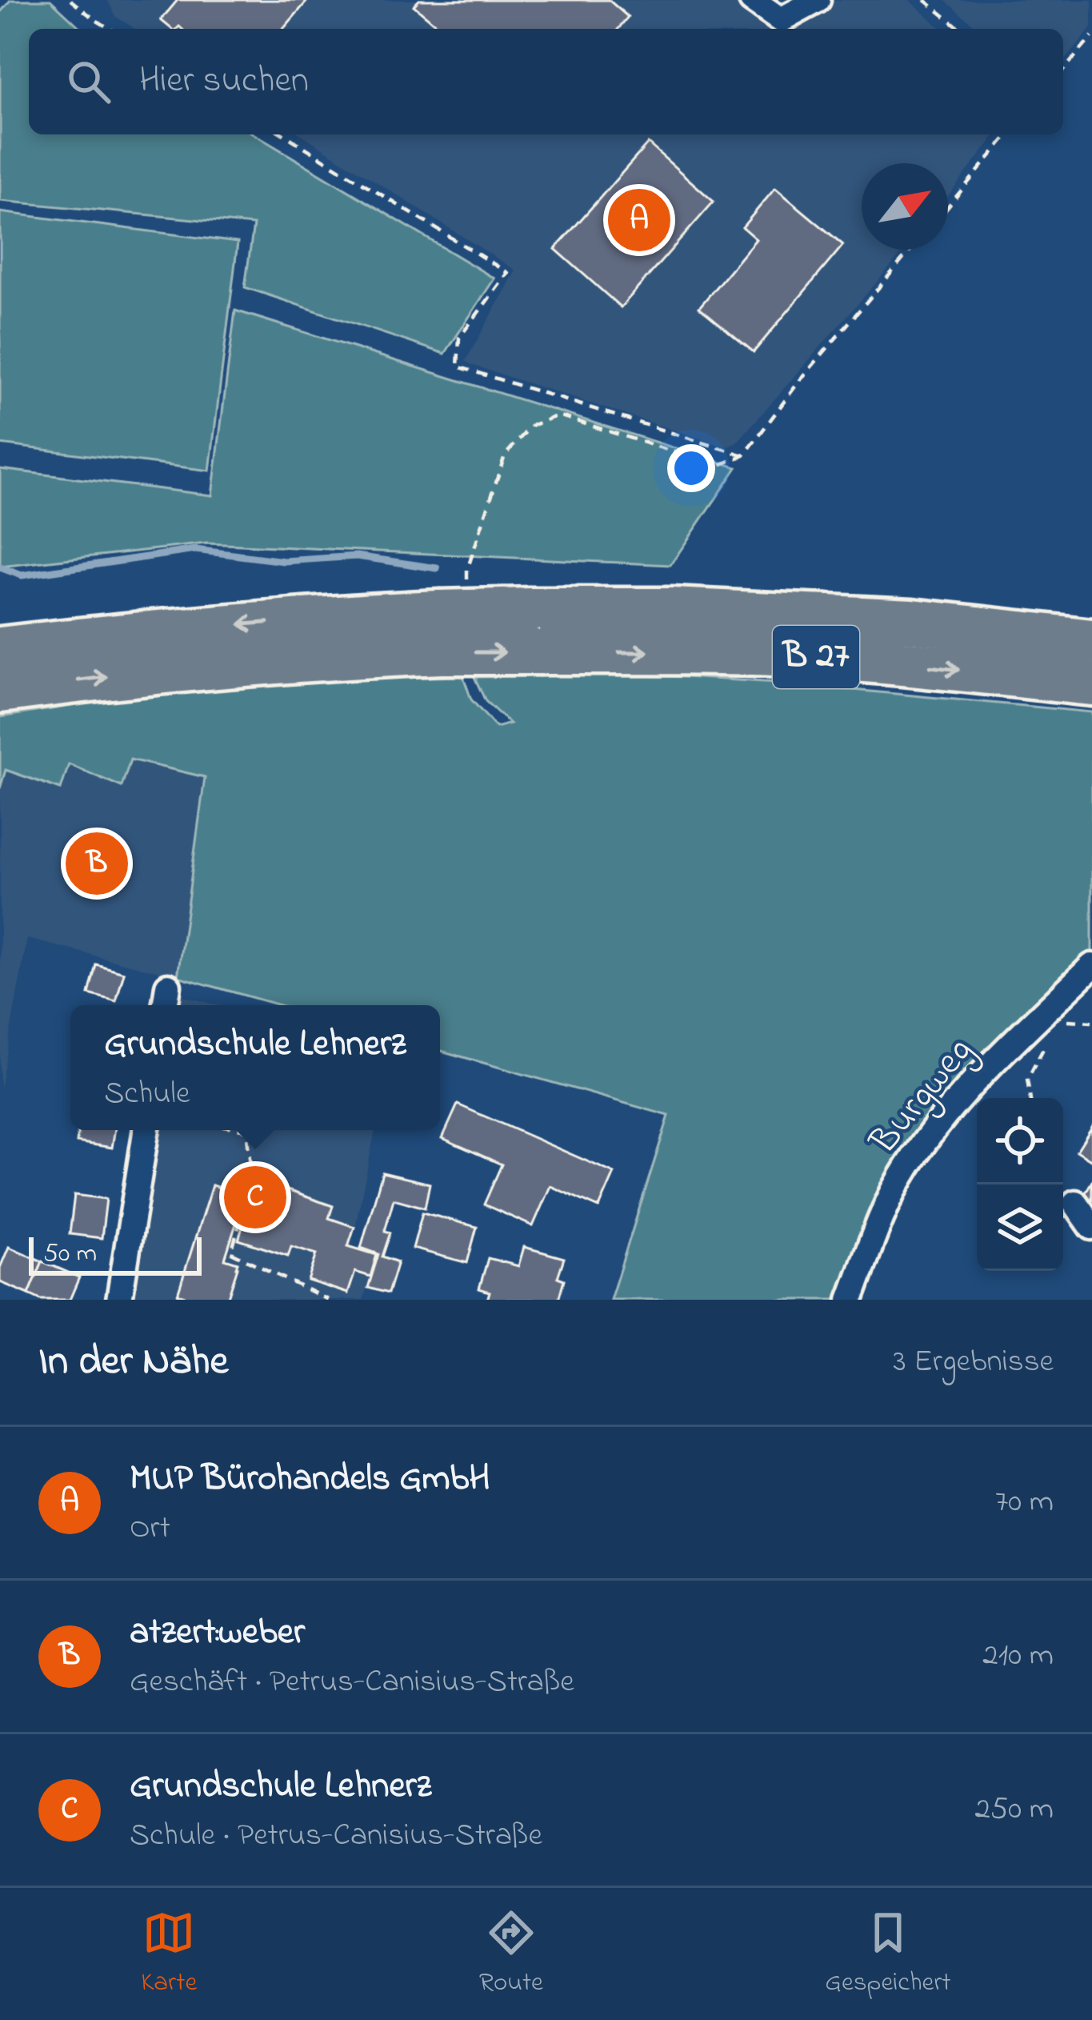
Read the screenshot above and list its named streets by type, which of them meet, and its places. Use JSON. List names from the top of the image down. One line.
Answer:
{"streets":{"highway":["B 27"],"street":["Burgweg"]},"scale_bar":"50 m","north":"top right","page":{"search":"Hier suchen","pins":["A","B","C"],"popup":["Grundschule Lehnerz","Schule"],"scale":"50 m","heading":["In der Nähe","3 Ergebnisse"],"list":[{"mark":"A","name":"MUP Bürohandels GmbH","note":"Ort","value":"70 m"},{"mark":"B","name":"atzert:weber","note":"Geschäft · Petrus-Canisius-Straße","value":"210 m"},{"mark":"C","name":"Grundschule Lehnerz","note":"Schule · Petrus-Canisius-Straße","value":"250 m"}],"nav":["Karte","Route","Gespeichert"]}}
